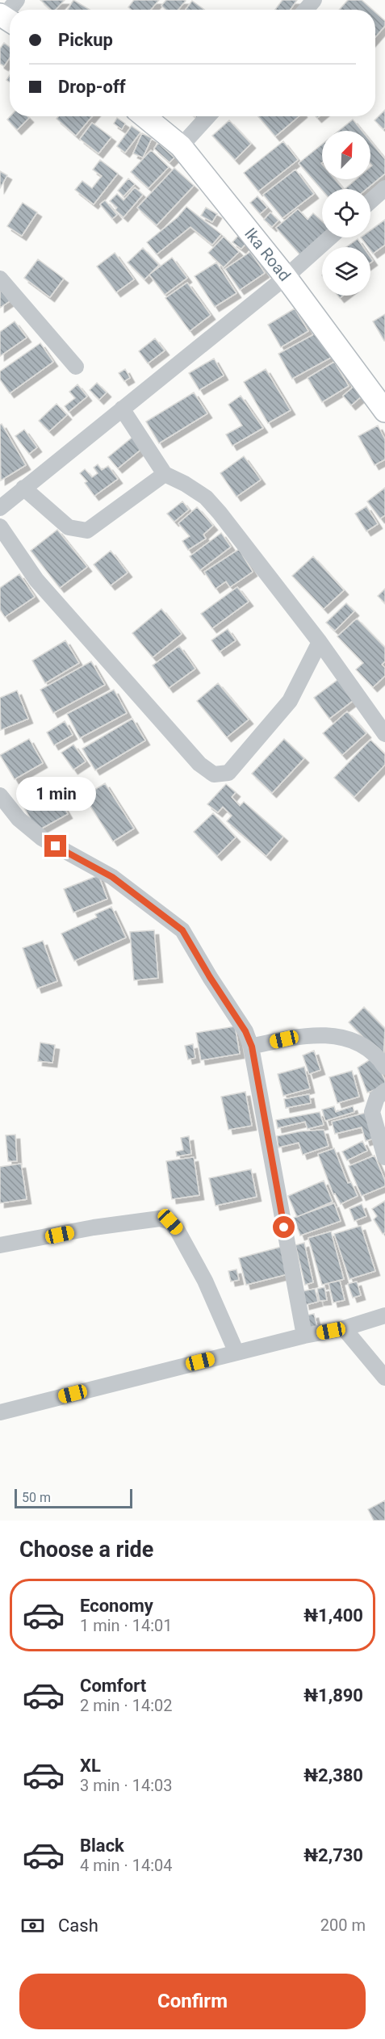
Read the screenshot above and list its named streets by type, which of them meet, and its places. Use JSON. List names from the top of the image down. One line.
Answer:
{"streets":{"street":["Ika Road"]},"scale_bar":"50 m","north":"top right","page":{"banner":["Pickup","Drop-off"],"bubble":"1 min","scale":"50 m","heading":"Choose a ride","list":[{"name":"Economy","note":"1 min · 14:01","value":"₦1,400"},{"name":"Comfort","note":"2 min · 14:02","value":"₦1,890"},{"name":"XL","note":"3 min · 14:03","value":"₦2,380"},{"name":"Black","note":"4 min · 14:04","value":"₦2,730"}],"pay":["Cash","200 m"],"buttons":"Confirm"}}
